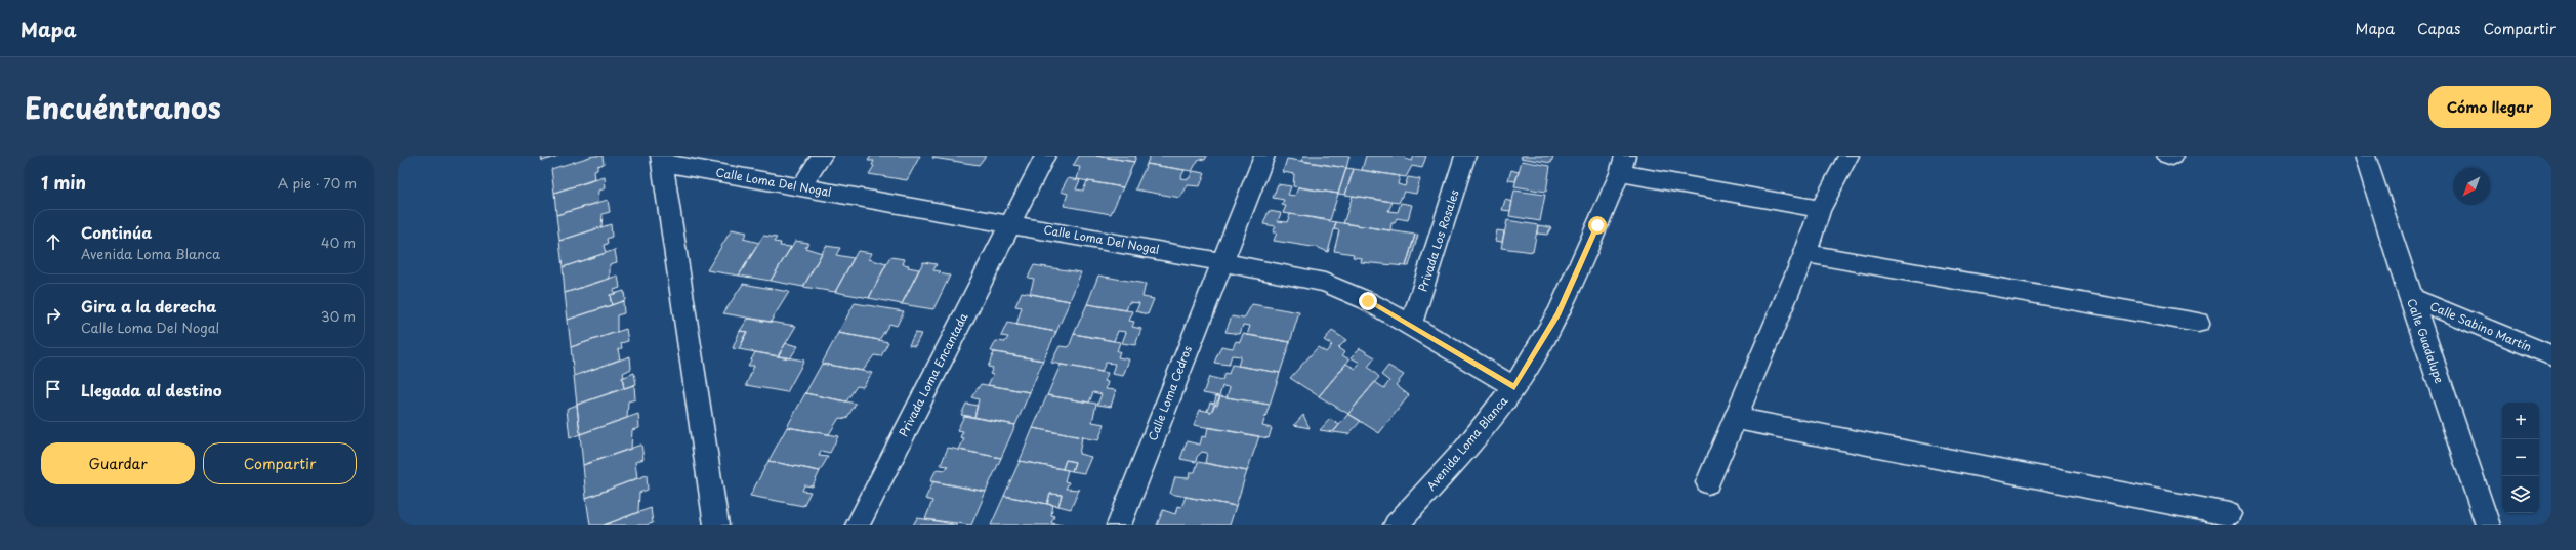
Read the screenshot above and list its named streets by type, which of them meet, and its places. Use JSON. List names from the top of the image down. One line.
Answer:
{"streets":{"street":["Calle Loma Del Nogal","Privada Los Rosales","Calle Sabino Martín","Calle Guadalupe","Privada Loma Encantada","Calle Loma Cedros","Avenida Loma Blanca"]},"crossings":[["Calle Loma Del Nogal","Privada Los Rosales"],["Calle Loma Del Nogal","Privada Loma Encantada"],["Calle Loma Del Nogal","Calle Loma Cedros"],["Calle Loma Del Nogal","Avenida Loma Blanca"],["Calle Sabino Martín","Calle Guadalupe"]],"north":"bottom left","page":{"header":"Mapa","nav":["Mapa","Capas","Compartir"],"title":"Encuéntranos","buttons":["Cómo llegar",["Guardar","Compartir"]],"heading":["1 min","A pie · 70 m"],"list":[["Continúa","Avenida Loma Blanca","40 m"],["Gira a la derecha","Calle Loma Del Nogal","30 m"],"Llegada al destino"],"map_buttons":["+","−"]}}
